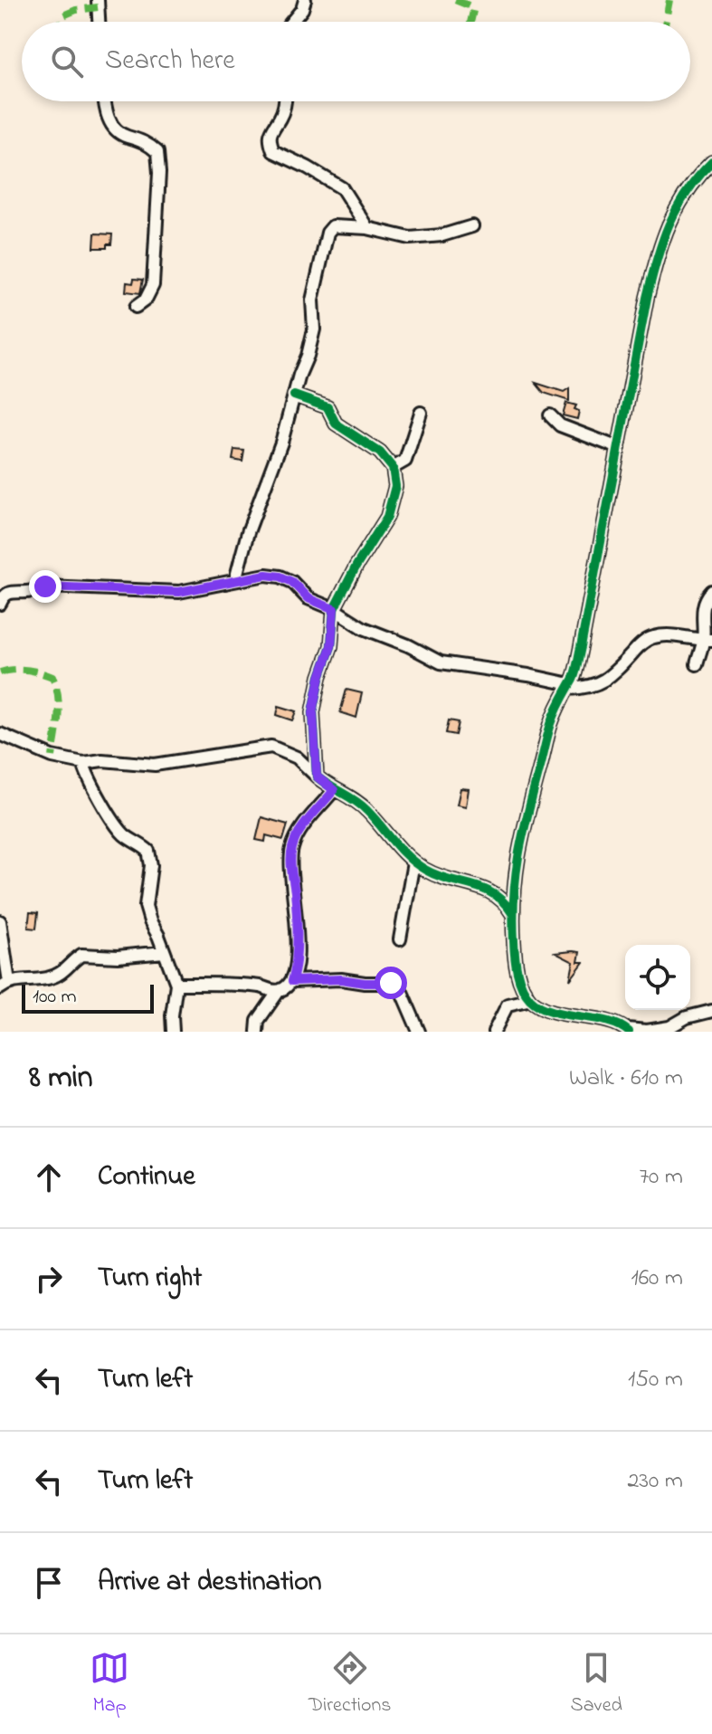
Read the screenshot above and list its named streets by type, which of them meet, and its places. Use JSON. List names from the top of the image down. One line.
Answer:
{"scale_bar":"100 m","page":{"search":"Search here","scale":"100 m","heading":["8 min","Walk · 610 m"],"list":[["Continue","70 m"],["Turn right","160 m"],["Turn left","150 m"],["Turn left","230 m"],"Arrive at destination"],"nav":["Map","Directions","Saved"]}}
